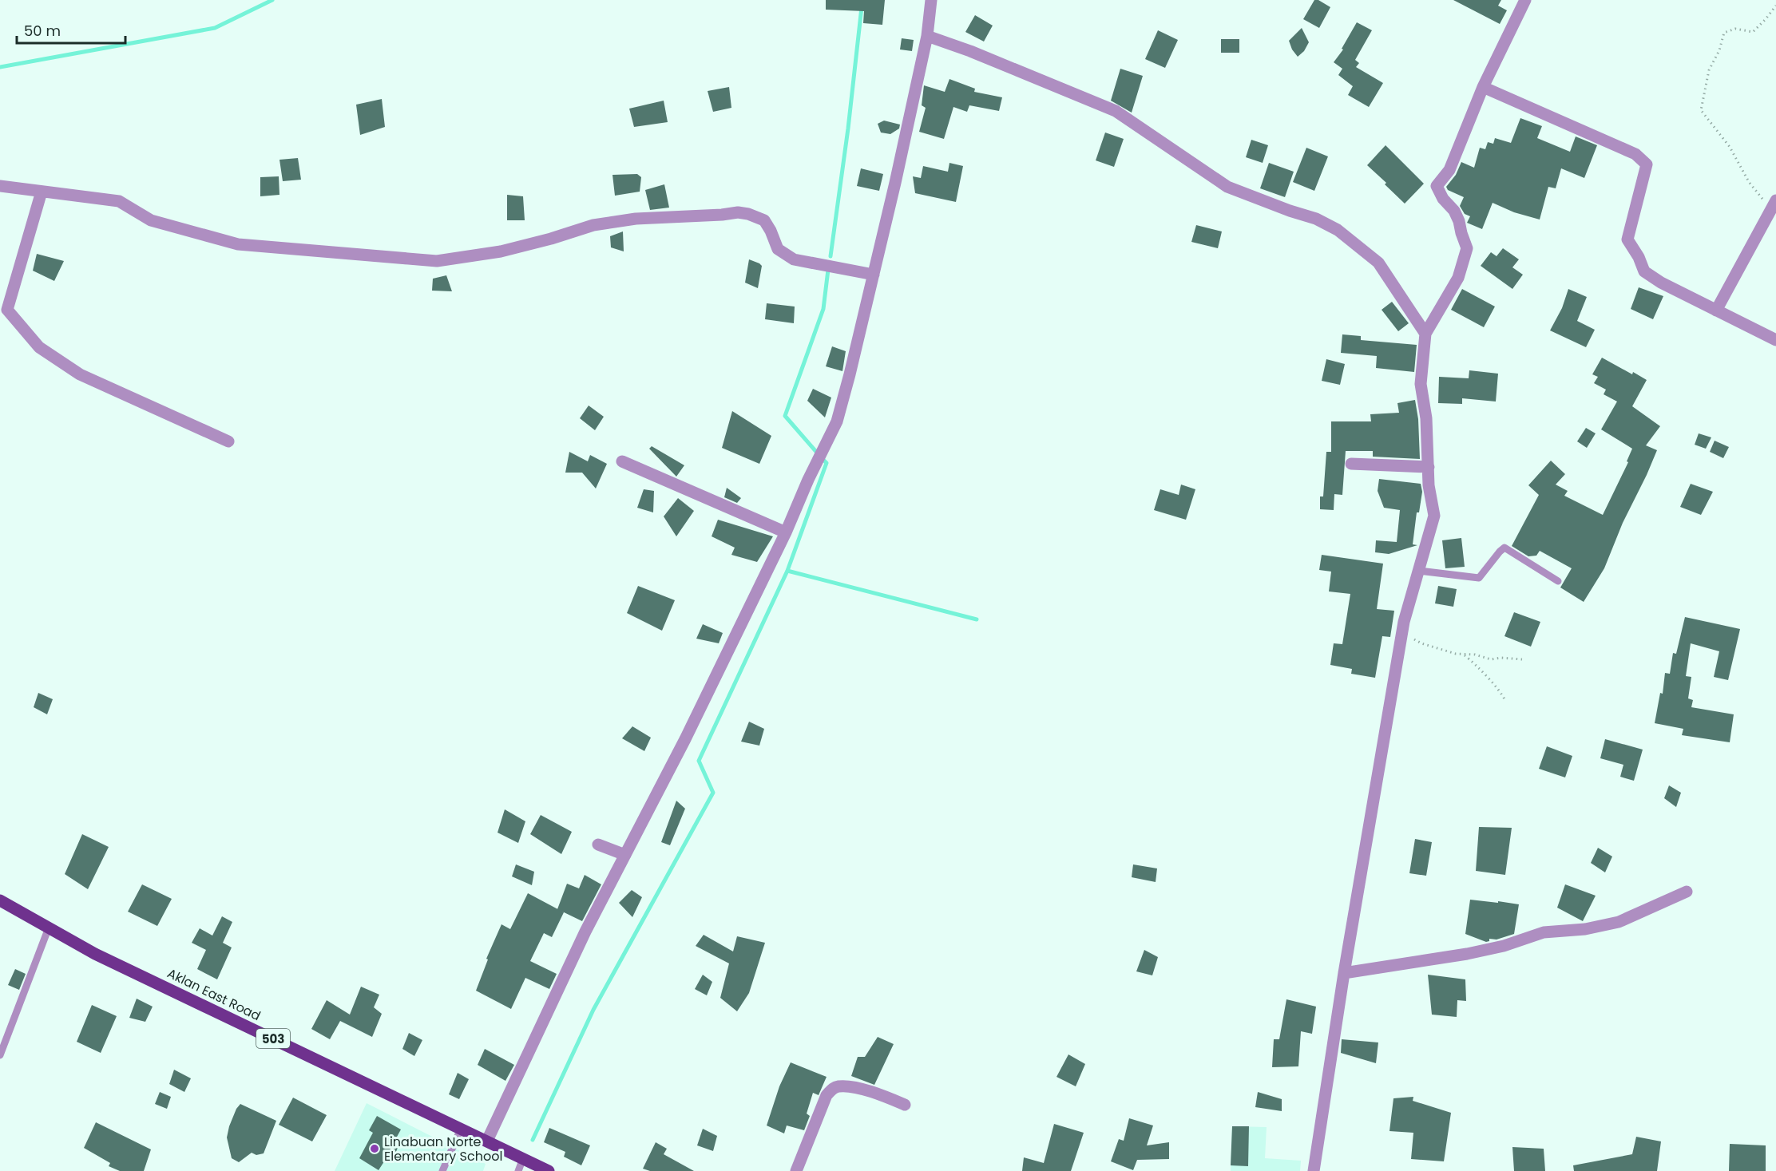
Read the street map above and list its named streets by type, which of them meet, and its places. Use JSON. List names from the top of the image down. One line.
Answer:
{"streets":{"main road":["Aklan East Road","503"]},"places":["Linabuan Norte Elementary School"],"scale_bar":"50 m"}
